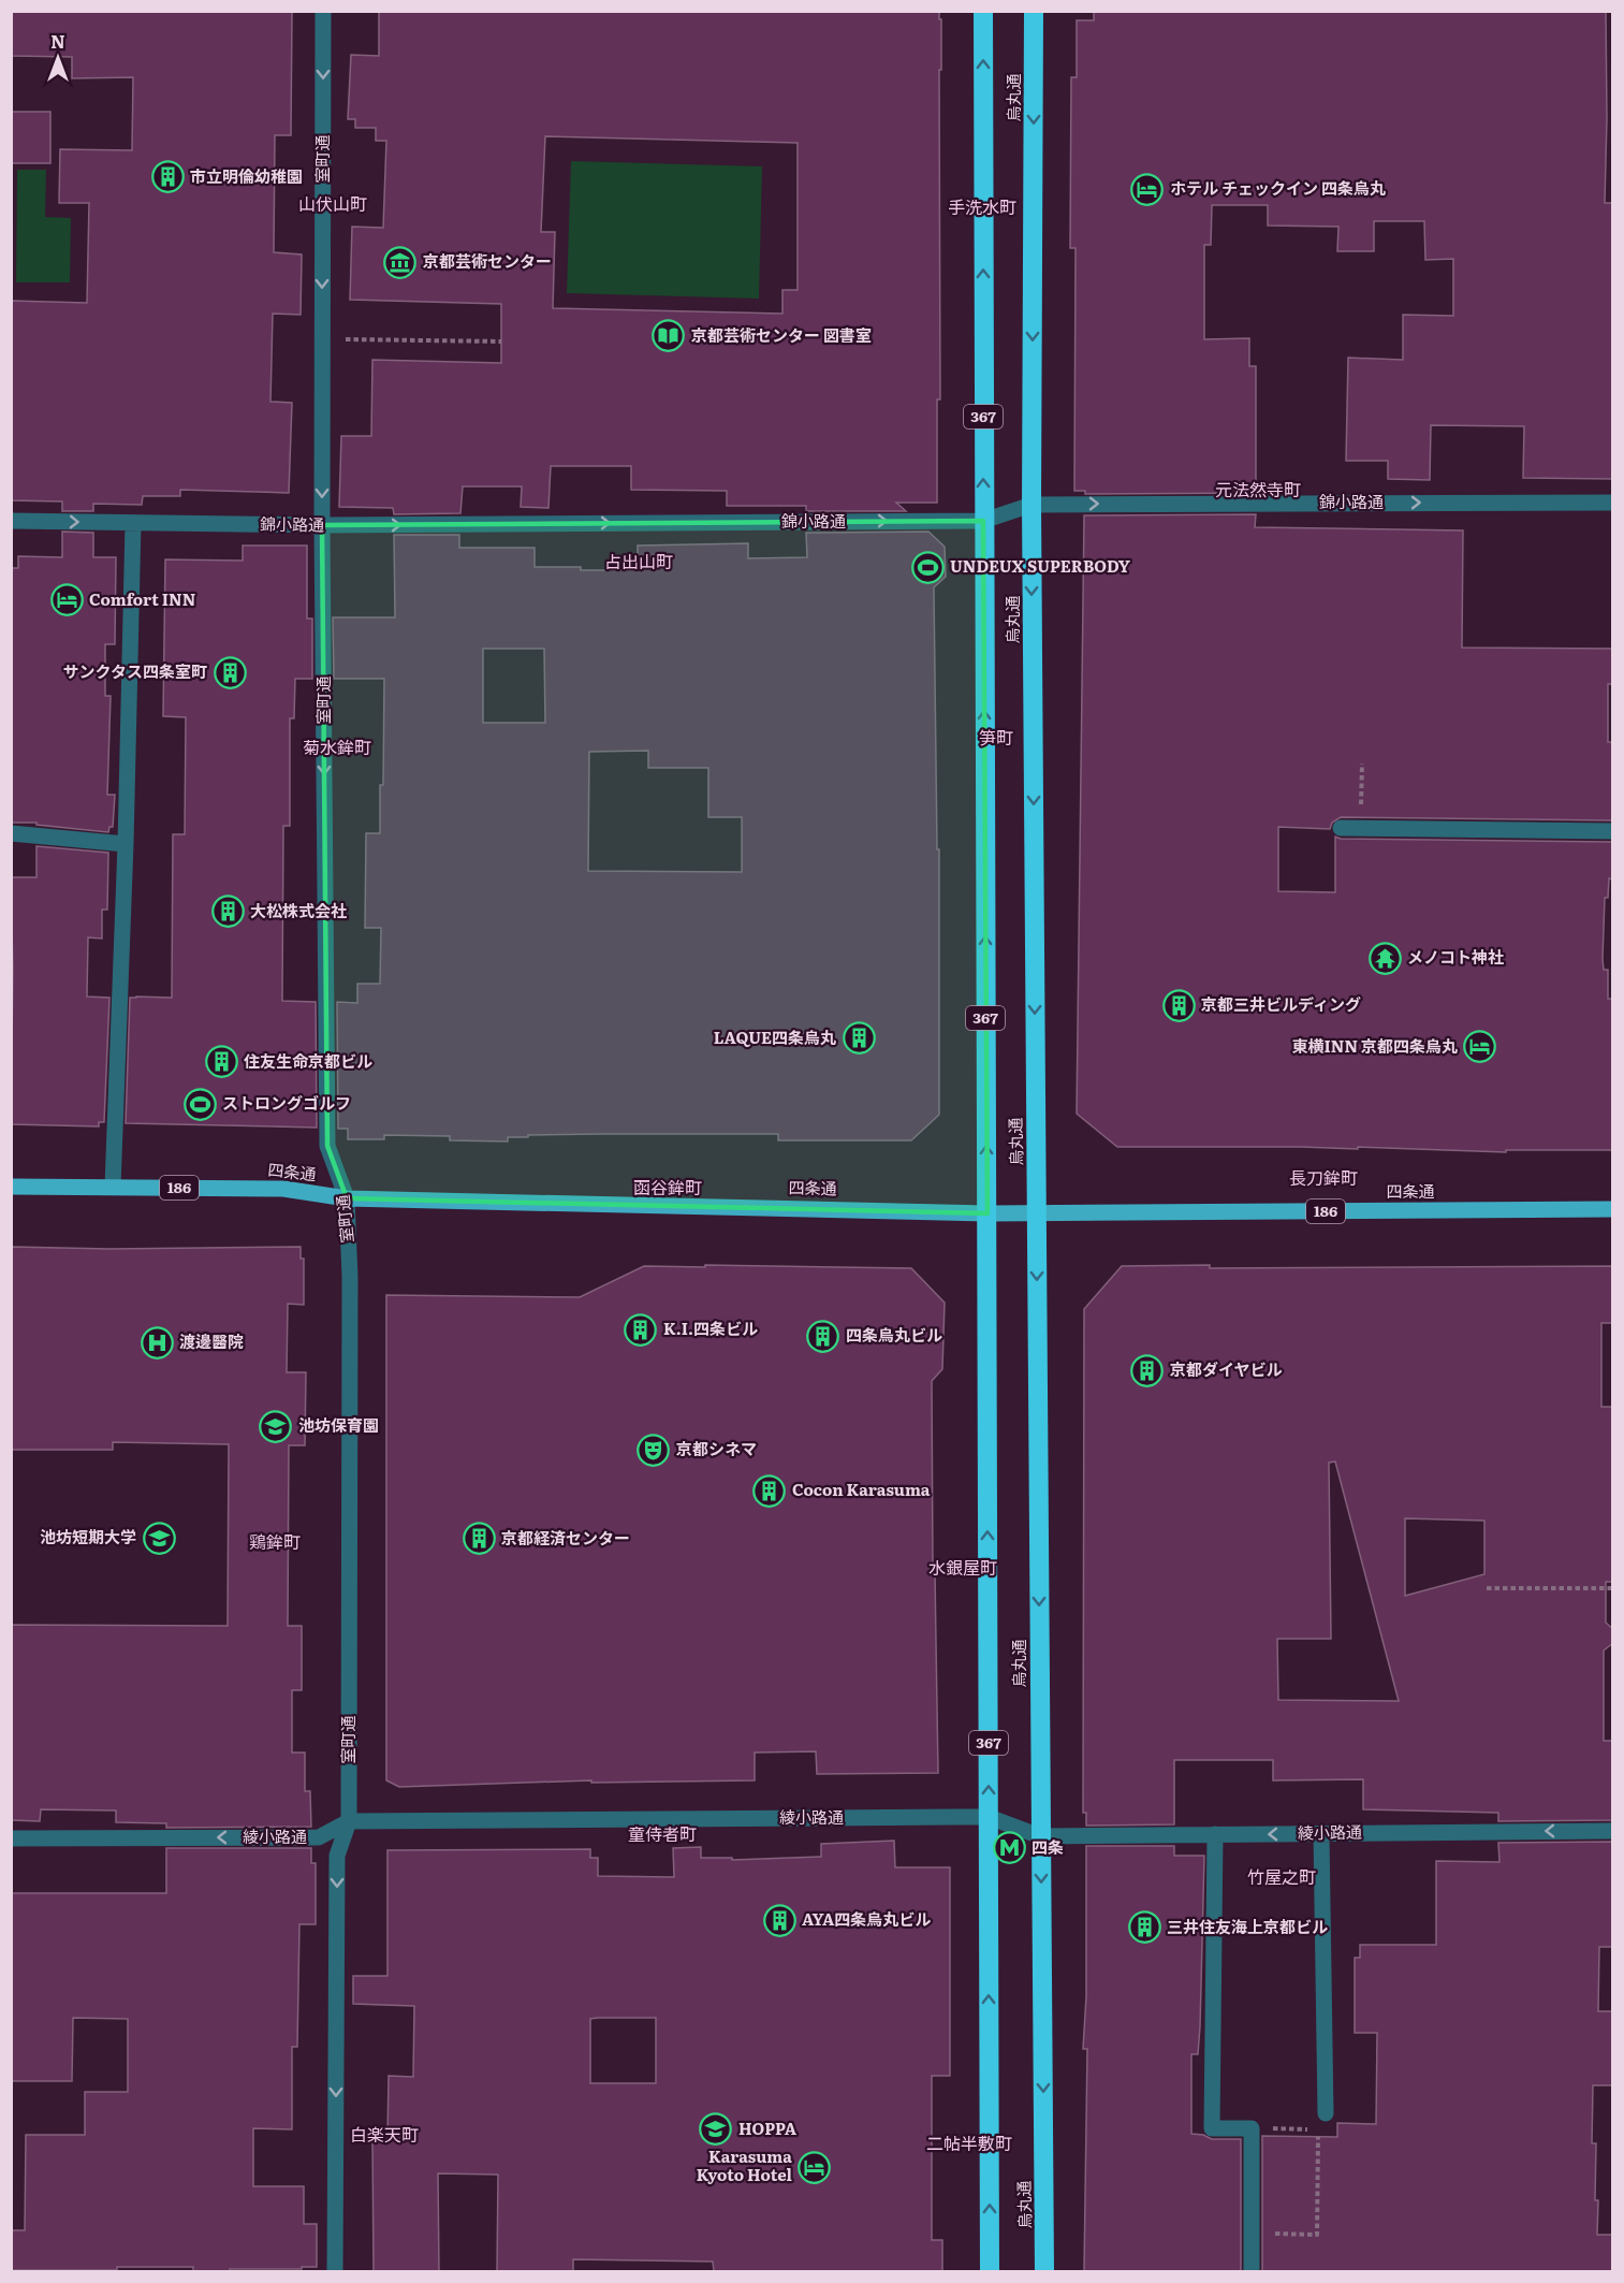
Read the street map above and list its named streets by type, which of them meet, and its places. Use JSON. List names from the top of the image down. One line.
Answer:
{"streets":{"highway":["烏丸通","367"],"main road":["四条通","186"],"street":["室町通","錦小路通","綾小路通"]},"crossings":[["烏丸通","錦小路通"],["烏丸通","四条通"],["烏丸通","綾小路通"],["室町通","錦小路通"],["室町通","四条通"],["室町通","綾小路通"]],"one_way":["室町通","錦小路通","綾小路通"],"districts":["山伏山町","手洗水町","元法然寺町","占出山町","笋町","菊水鉾町","長刀鉾町","函谷鉾町","鶏鉾町","水銀屋町","童侍者町","竹屋之町","白楽天町","二帖半敷町"],"places":{"building":["市立明倫幼稚園","サンクタス四条室町","大松株式会社","京都三井ビルディング","LAQUE四条烏丸","住友生命京都ビル","K.I.四条ビル","四条烏丸ビル","京都ダイヤビル","Cocon Karasuma","京都経済センター","AYA四条烏丸ビル","三井住友海上京都ビル"],"hotel":["ホテル チェックイン 四条烏丸","Comfort INN","東横INN 京都四条烏丸","Karasuma Kyoto Hotel"],"museum":["京都芸術センター"],"library":["京都芸術センター 図書室"],"sports":["UNDEUX SUPERBODY","ストロングゴルフ"],"temple":["メノコト神社"],"hospital":["渡邊醫院"],"school or university":["池坊保育園","池坊短期大学","HOPPA"],"theatre":["京都シネマ"],"metro station":["四条"]},"north":"top"}
